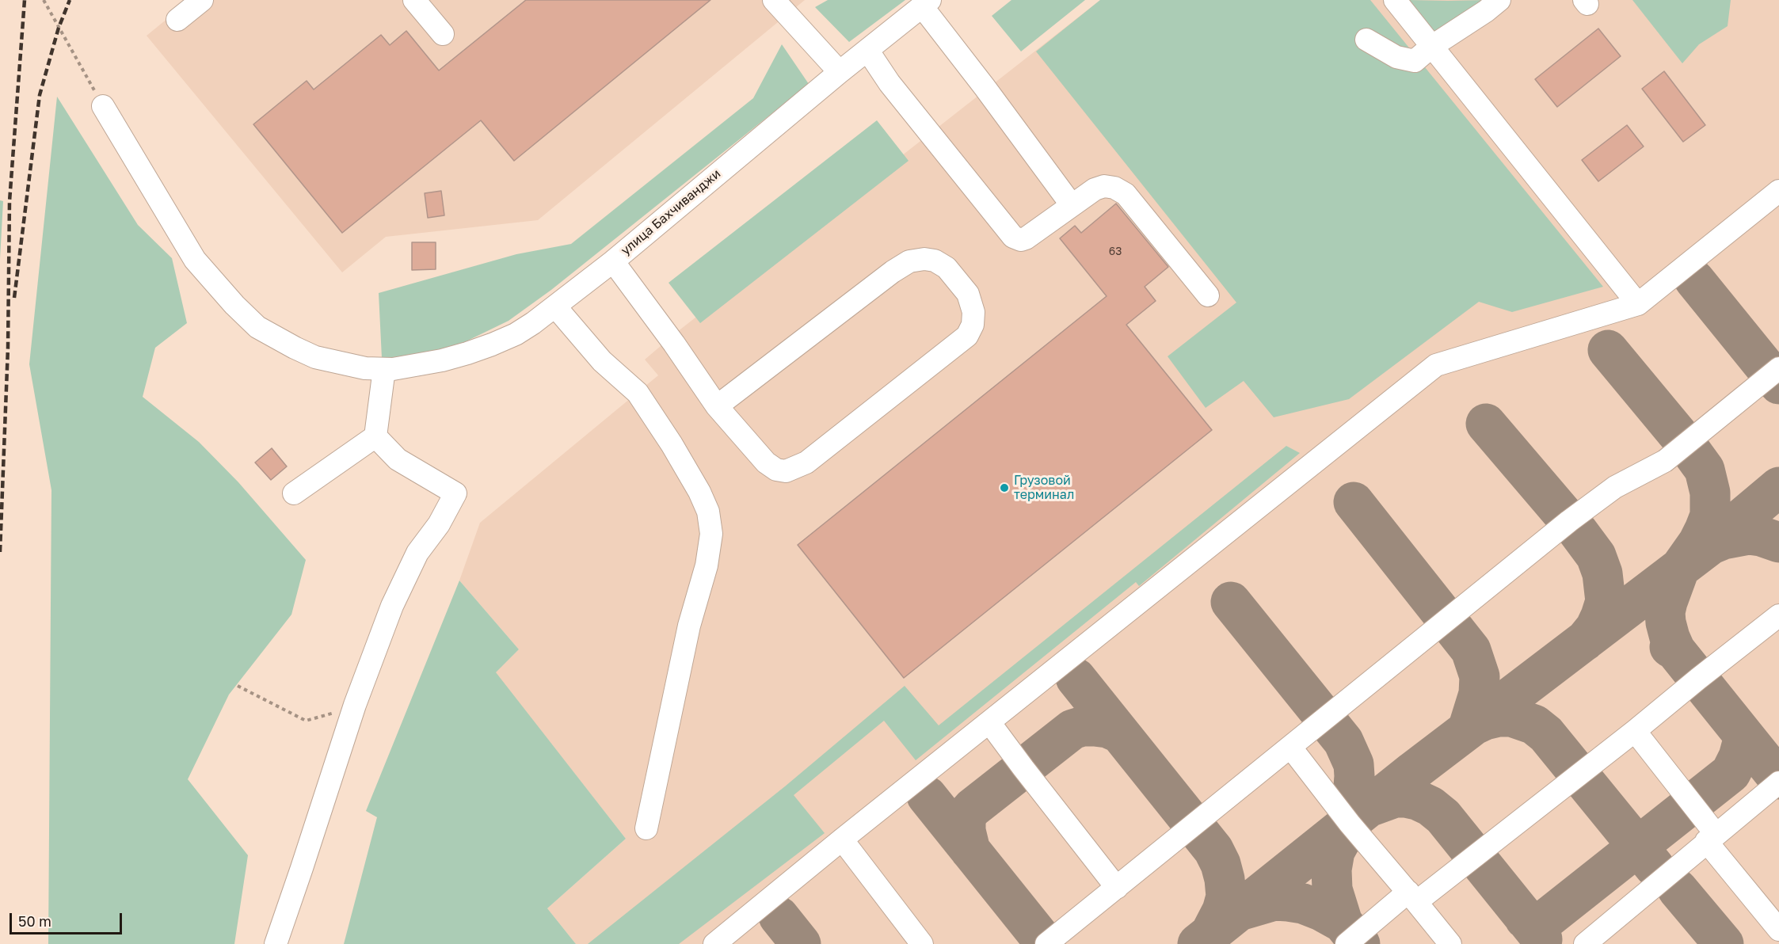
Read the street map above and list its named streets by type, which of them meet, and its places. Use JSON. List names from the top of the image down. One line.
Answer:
{"streets":{"street":["улица Бахчиванджи"]},"places":["Грузовой терминал"],"house_numbers":["63"],"scale_bar":"50 m"}
